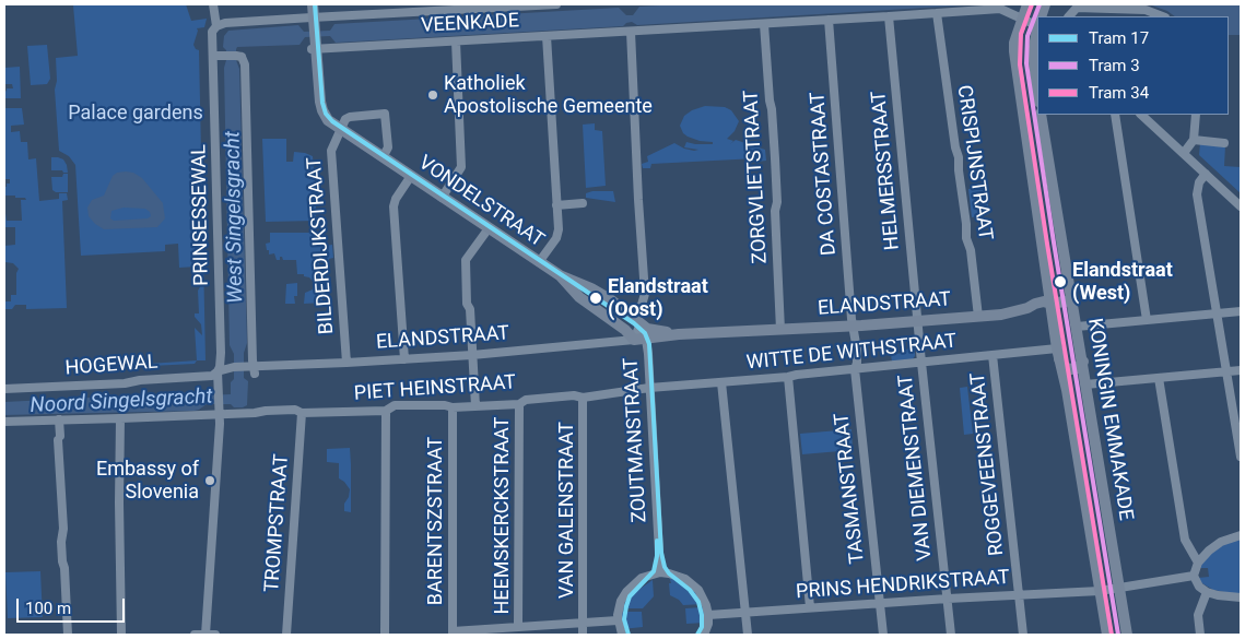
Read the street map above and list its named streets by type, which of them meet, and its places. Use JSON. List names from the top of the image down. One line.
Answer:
{"streets":{"main road":["VONDELSTRAAT","ELANDSTRAAT","KONINGIN EMMAKADE"],"street":["VEENKADE","CRISPIJNSTRAAT","HELMERSSTRAAT","DA COSTASTRAAT","ZORGVLIETSTRAAT","PRINSESSEWAL","BILDERDIJKSTRAAT","WITTE DE WITHSTRAAT","HOGEWAL","PIET HEINSTRAAT","ZOUTMANSTRAAT","ROGGEVEENSTRAAT","VAN DIEMENSTRAAT","TASMANSTRAAT","VAN GALENSTRAAT","HEEMSKERCKSTRAAT","BARENTSZSTRAAT","TROMPSTRAAT","PRINS HENDRIKSTRAAT"]},"crossings":[["VEENKADE","CRISPIJNSTRAAT"],["VEENKADE","HELMERSSTRAAT"],["VEENKADE","DA COSTASTRAAT"],["VEENKADE","ZORGVLIETSTRAAT"],["CRISPIJNSTRAAT","ELANDSTRAAT"],["HELMERSSTRAAT","ELANDSTRAAT"],["HELMERSSTRAAT","WITTE DE WITHSTRAAT"],["HELMERSSTRAAT","VAN DIEMENSTRAAT"],["DA COSTASTRAAT","ELANDSTRAAT"],["DA COSTASTRAAT","WITTE DE WITHSTRAAT"],["DA COSTASTRAAT","TASMANSTRAAT"],["ZORGVLIETSTRAAT","ELANDSTRAAT"],["VONDELSTRAAT","BILDERDIJKSTRAAT"],["VONDELSTRAAT","ELANDSTRAAT"],["VONDELSTRAAT","ZOUTMANSTRAAT"],["PRINSESSEWAL","HOGEWAL"],["PRINSESSEWAL","PIET HEINSTRAAT"],["BILDERDIJKSTRAAT","ELANDSTRAAT"],["ELANDSTRAAT","HOGEWAL"],["ELANDSTRAAT","KONINGIN EMMAKADE"],["ELANDSTRAAT","ZOUTMANSTRAAT"],["WITTE DE WITHSTRAAT","PIET HEINSTRAAT"],["WITTE DE WITHSTRAAT","ZOUTMANSTRAAT"],["WITTE DE WITHSTRAAT","ROGGEVEENSTRAAT"],["WITTE DE WITHSTRAAT","VAN DIEMENSTRAAT"],["WITTE DE WITHSTRAAT","TASMANSTRAAT"],["PIET HEINSTRAAT","ZOUTMANSTRAAT"],["PIET HEINSTRAAT","VAN GALENSTRAAT"],["PIET HEINSTRAAT","HEEMSKERCKSTRAAT"],["PIET HEINSTRAAT","BARENTSZSTRAAT"],["PIET HEINSTRAAT","TROMPSTRAAT"],["KONINGIN EMMAKADE","PRINS HENDRIKSTRAAT"],["ROGGEVEENSTRAAT","PRINS HENDRIKSTRAAT"],["VAN DIEMENSTRAAT","PRINS HENDRIKSTRAAT"],["TASMANSTRAAT","PRINS HENDRIKSTRAAT"]],"water":["West Singelsgracht","Noord Singelsgracht"],"parks":["Palace gardens"],"places":["Katholiek Apostolische Gemeente","Elandstraat (West)","Elandstraat (Oost)","Embassy of Slovenia"],"lines":["tram line 17","tram line 3","tram line 34"],"legend":["Tram 17","Tram 3","Tram 34"],"scale_bar":"100 m"}
